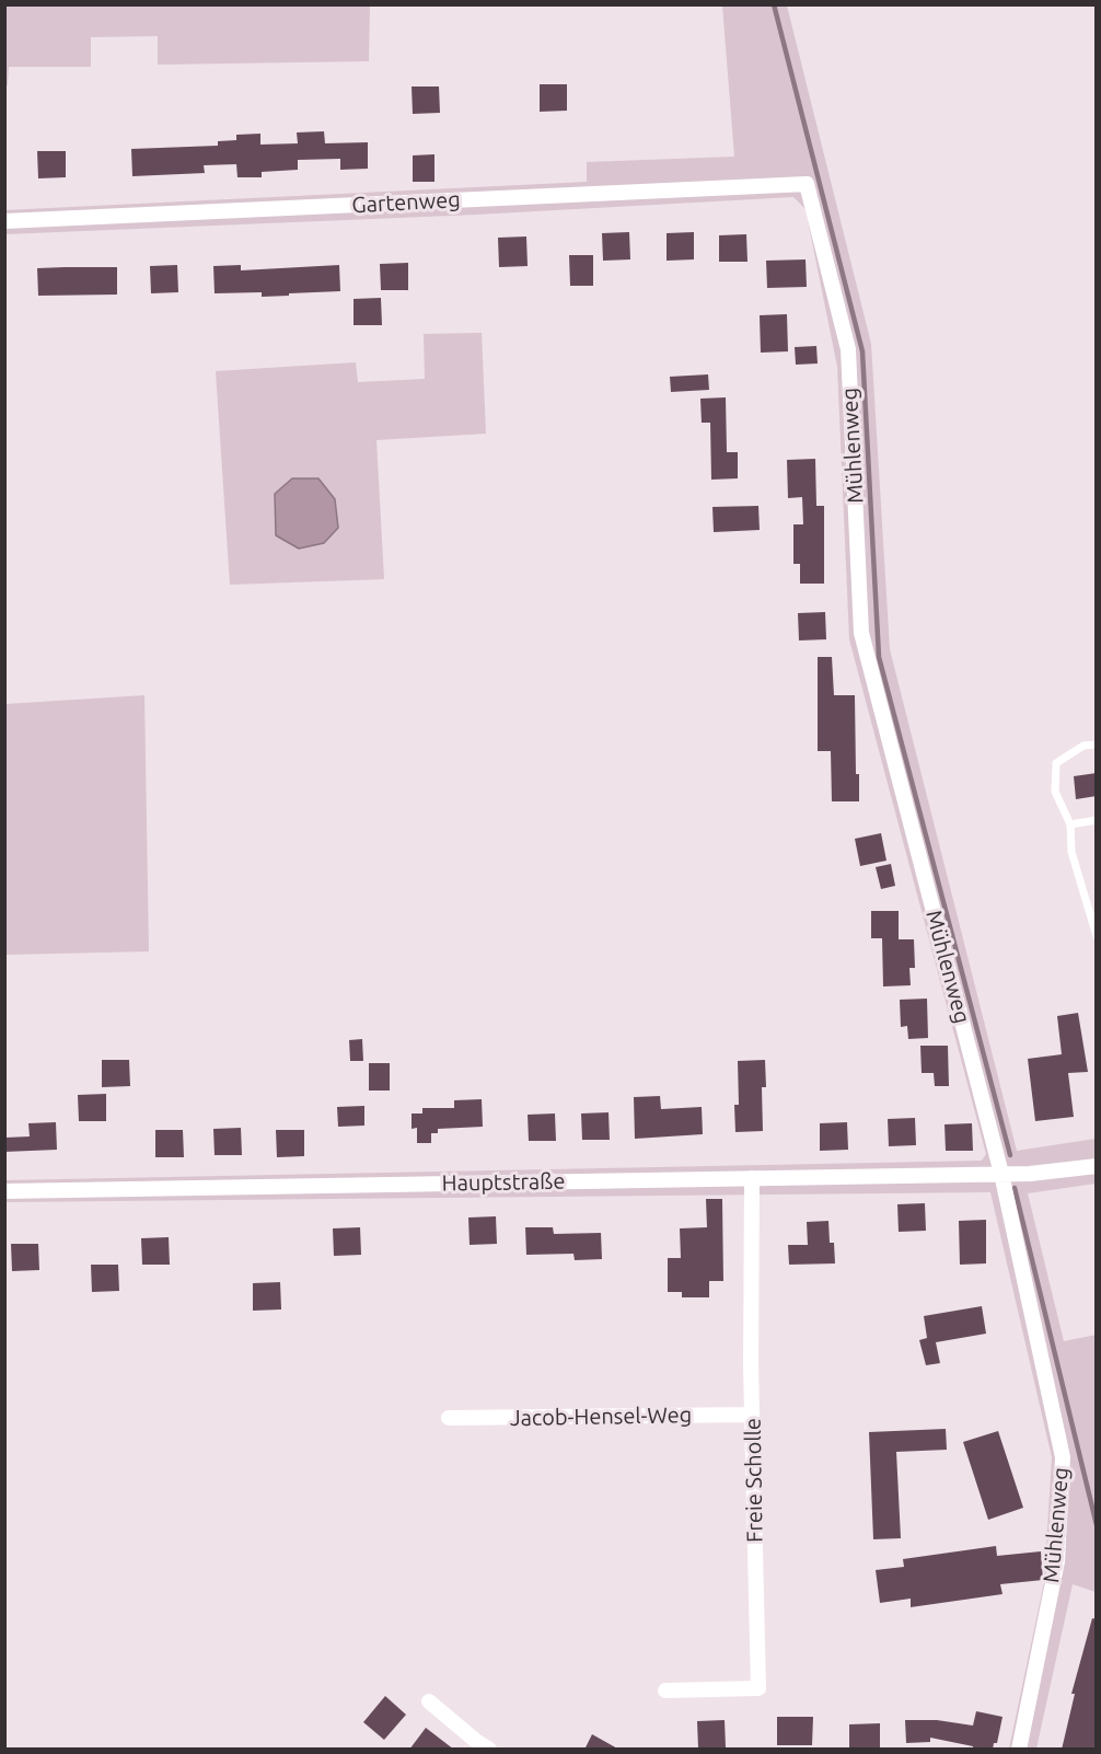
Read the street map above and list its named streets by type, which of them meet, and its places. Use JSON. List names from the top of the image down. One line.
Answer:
{"streets":{"street":["Gartenweg","Mühlenweg","Hauptstraße","Jacob-Hensel-Weg","Freie Scholle"]},"crossings":[["Gartenweg","Mühlenweg"],["Mühlenweg","Hauptstraße"],["Hauptstraße","Freie Scholle"],["Jacob-Hensel-Weg","Freie Scholle"]]}
